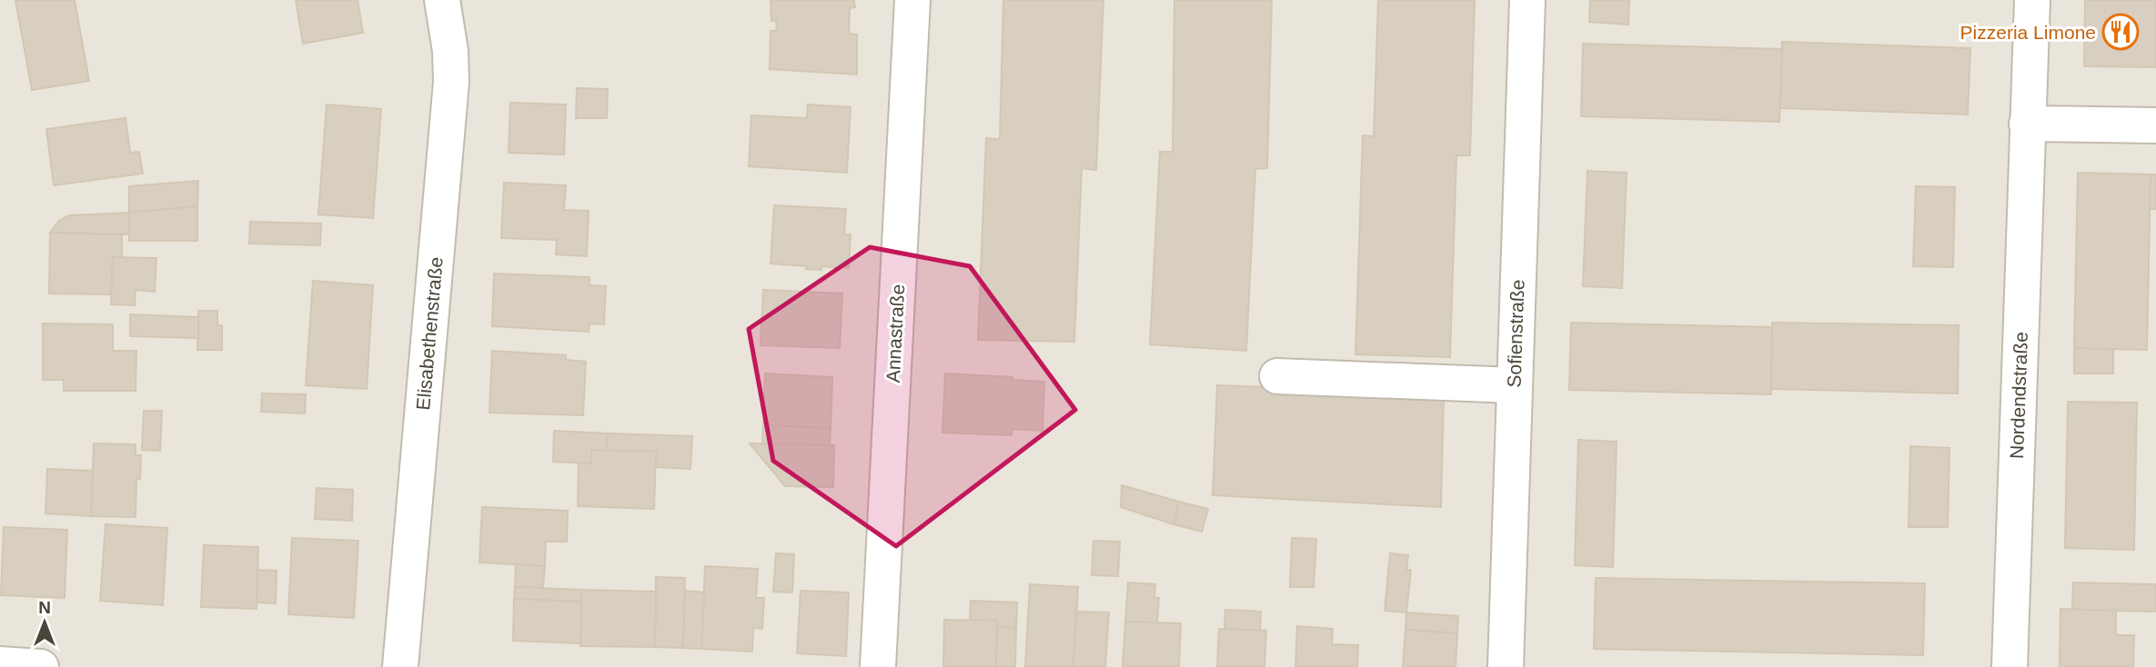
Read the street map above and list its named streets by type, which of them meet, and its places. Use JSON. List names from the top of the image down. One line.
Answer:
{"streets":{"street":["Elisabethenstraße","Annastraße","Sofienstraße","Nordendstraße"]},"places":{"restaurant":["Pizzeria Limone"]},"north":"top"}
